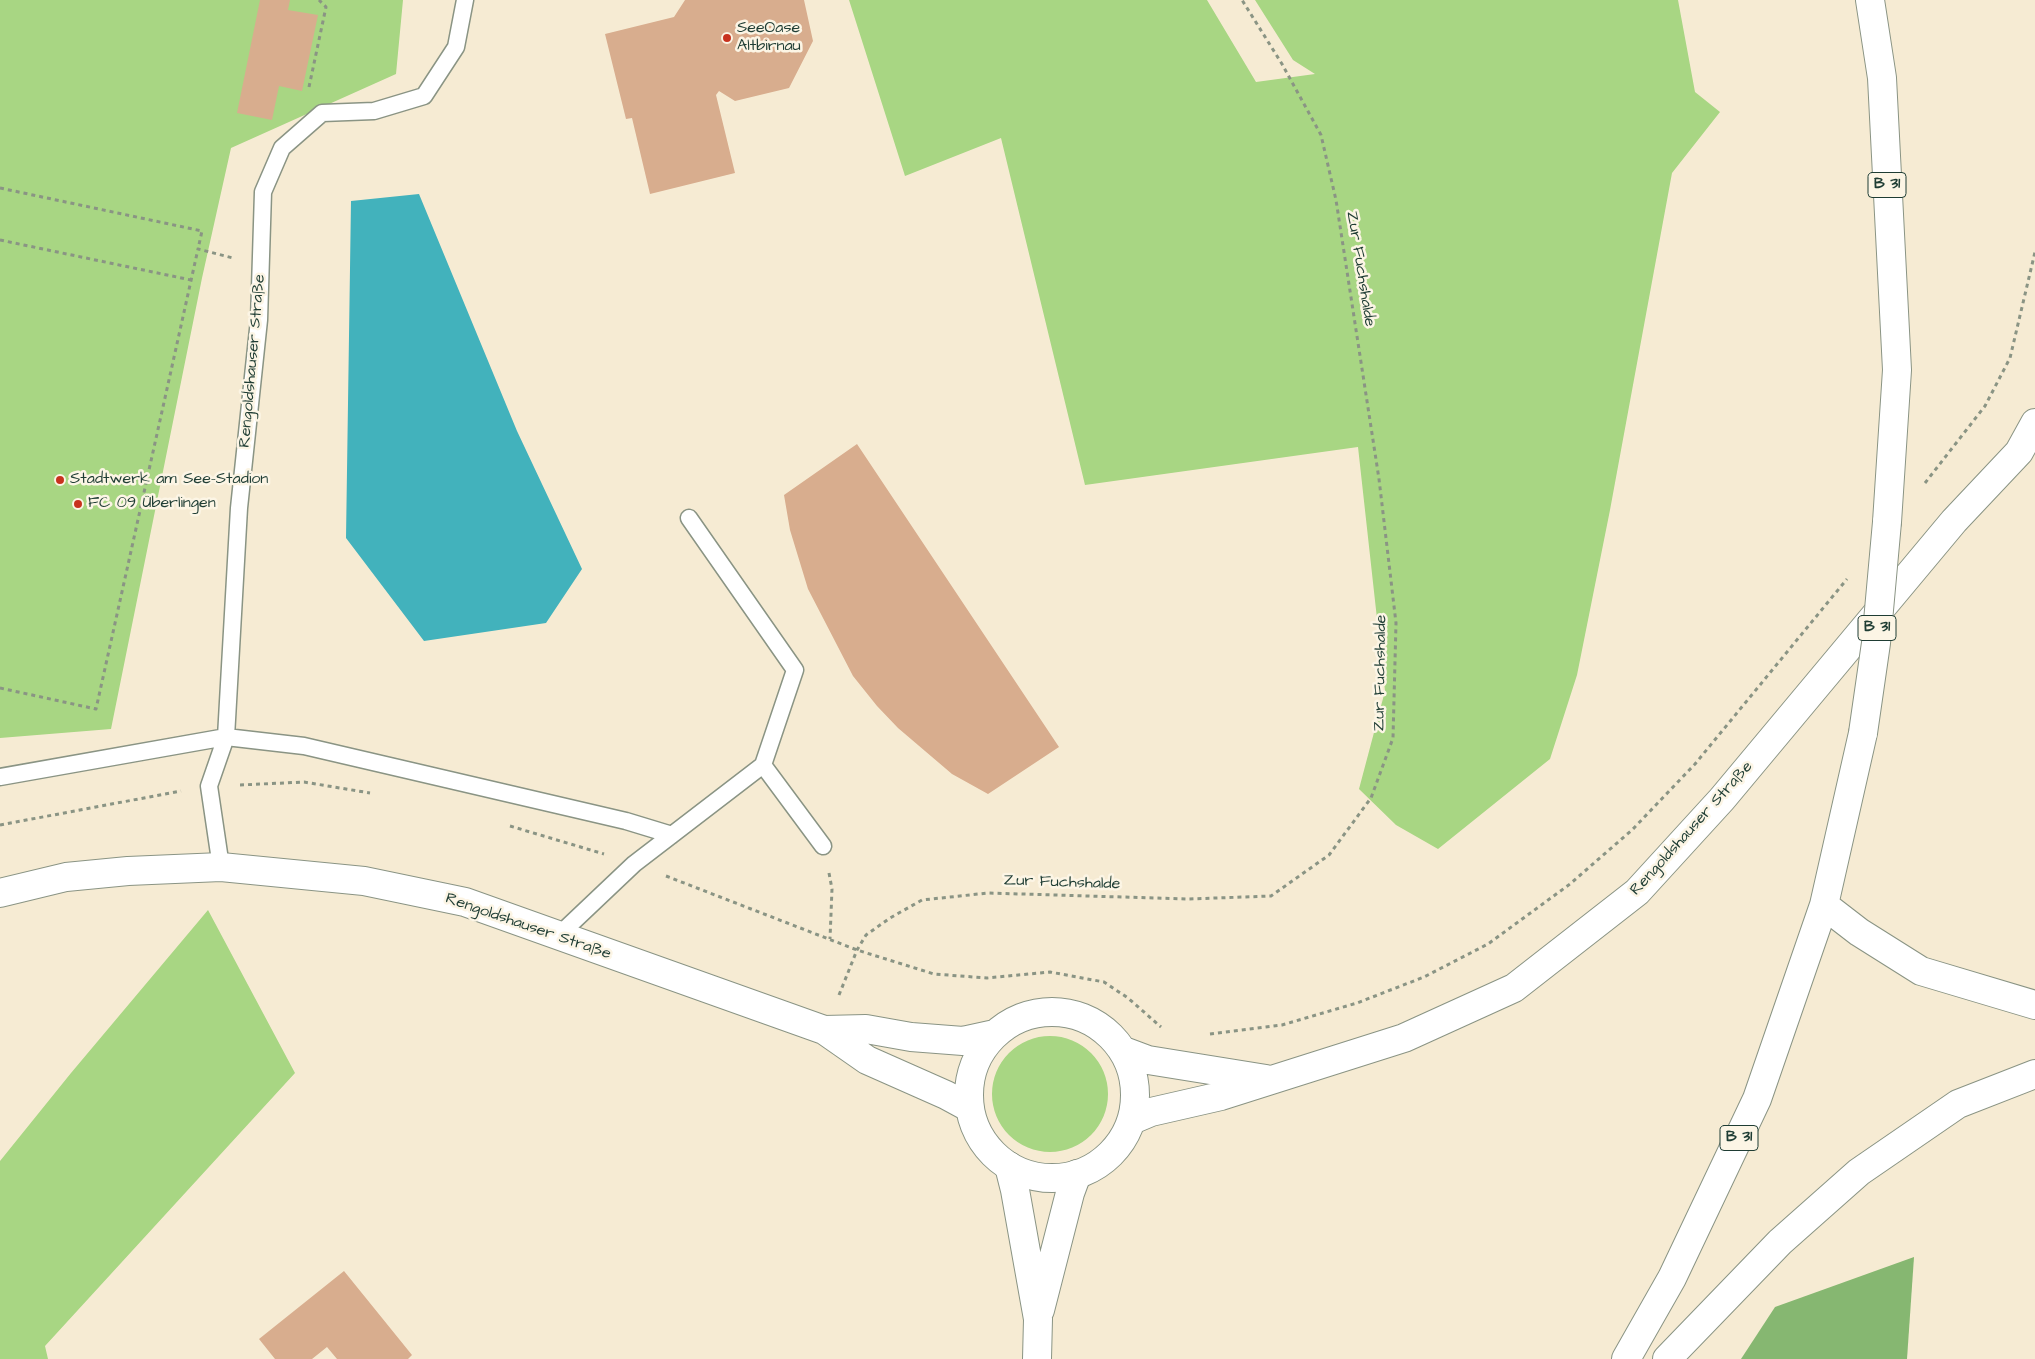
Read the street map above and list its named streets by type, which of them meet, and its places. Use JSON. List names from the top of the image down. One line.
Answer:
{"streets":{"street":["B 31","Rengoldshauser Straße"],"path":["Zur Fuchshalde"]},"crossings":[["Zur Fuchshalde","Rengoldshauser Straße"]],"places":["SeeOase Altbirnau","Stadtwerk am See-Stadion","FC 09 Überlingen"]}
